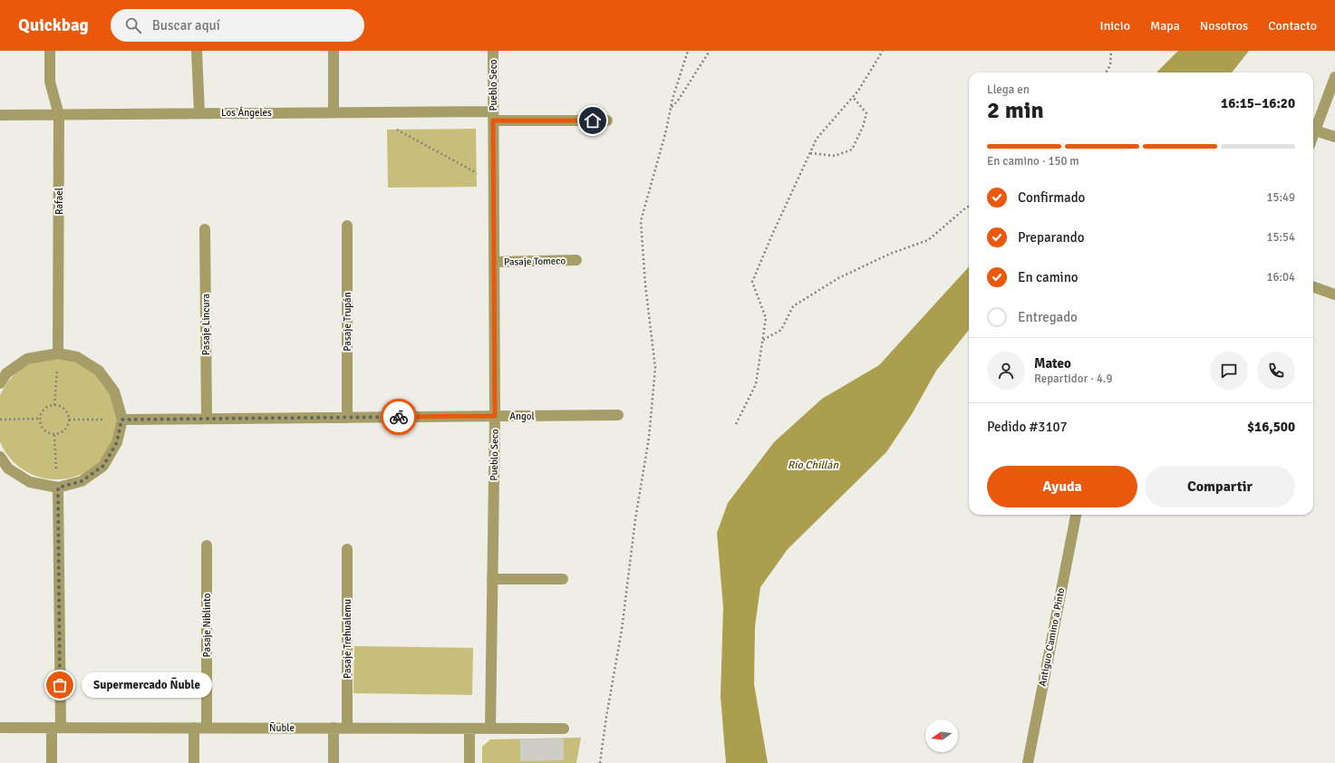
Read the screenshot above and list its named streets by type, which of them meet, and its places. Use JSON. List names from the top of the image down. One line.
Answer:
{"streets":{"street":["Pueblo Seco","Los Ángeles","Rafael","Pasaje Tomeco","Pasaje Trupán","Pasaje Lincura","Angol","Pasaje Niblinto","Antiguo Camino a Pinto","Pasaje Trehualemu","Ñuble"]},"crossings":[["Pueblo Seco","Los Ángeles"],["Pueblo Seco","Pasaje Tomeco"],["Pueblo Seco","Angol"],["Pueblo Seco","Ñuble"],["Los Ángeles","Rafael"],["Pasaje Trupán","Angol"],["Pasaje Lincura","Angol"],["Pasaje Niblinto","Ñuble"],["Pasaje Trehualemu","Ñuble"]],"water":["Río Chillán"],"places":["Supermercado Ñuble"],"north":"left","page":{"header":"Quickbag","search":"Buscar aquí","nav":["Inicio","Mapa","Nosotros","Contacto"],"heading":["2 min","Llega en","16:15–16:20"],"panel":["Mateo","Repartidor · 4.9","Pedido #3107","$16,500"],"bar":"En camino · 150 m","list":[["Confirmado","15:49"],["Preparando","15:54"],["En camino","16:04"],"Entregado"],"buttons":["Ayuda","Compartir"],"bubble":"Supermercado Ñuble"}}
